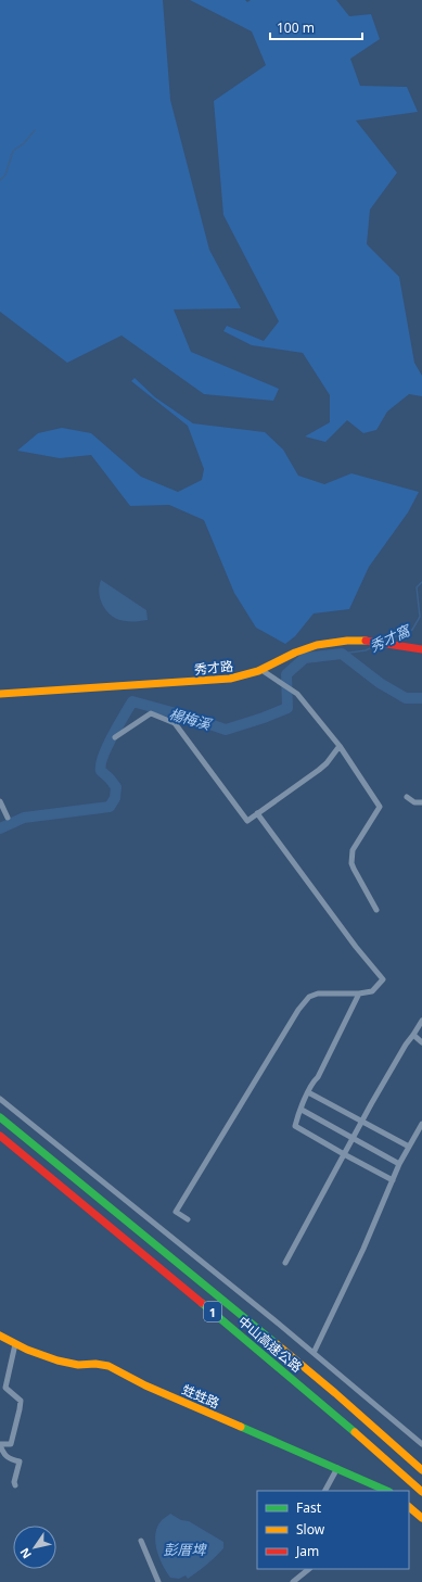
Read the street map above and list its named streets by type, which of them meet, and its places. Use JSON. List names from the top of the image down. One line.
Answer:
{"streets":{"main road":["秀才路","1","中山高速公路","甡甡路"]},"water":["秀才窩","楊梅溪","彭厝埤"],"legend":["Fast","Slow","Jam"],"scale_bar":"100 m","north":"bottom left"}
